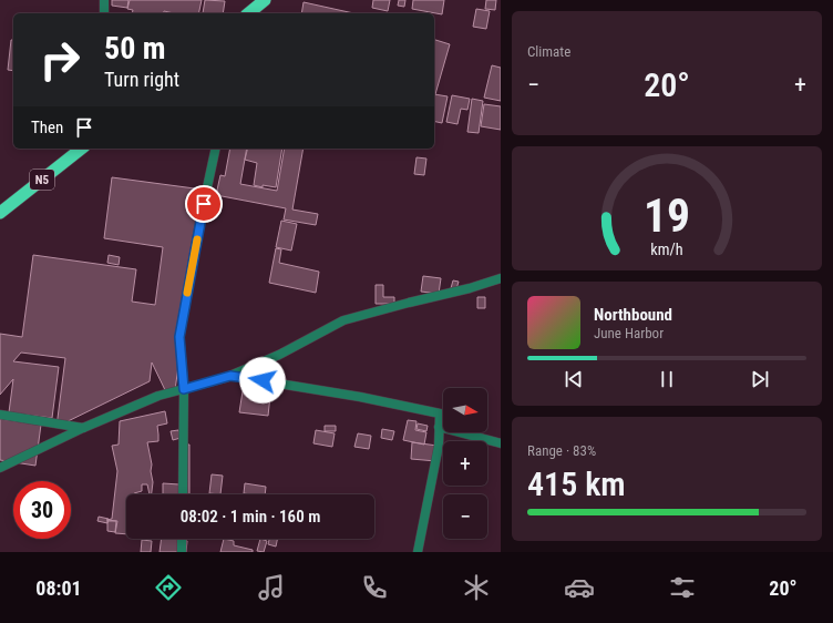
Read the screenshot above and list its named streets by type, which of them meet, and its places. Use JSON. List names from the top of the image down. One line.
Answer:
{"streets":{"highway":["N5"]},"north":"right","page":{"tile":["Climate",["Range · 83%","415 km"]],"turn":["50 m","Turn right"],"heat":["−","20°","+"],"then":"Then","song":["Northbound","June Harbor"],"map_buttons":["+","−"],"limit":"30","trip":"08:02 · 1 min · 160 m","tabs":["08:01","20°"],"gauge":["19","km/h"]}}
